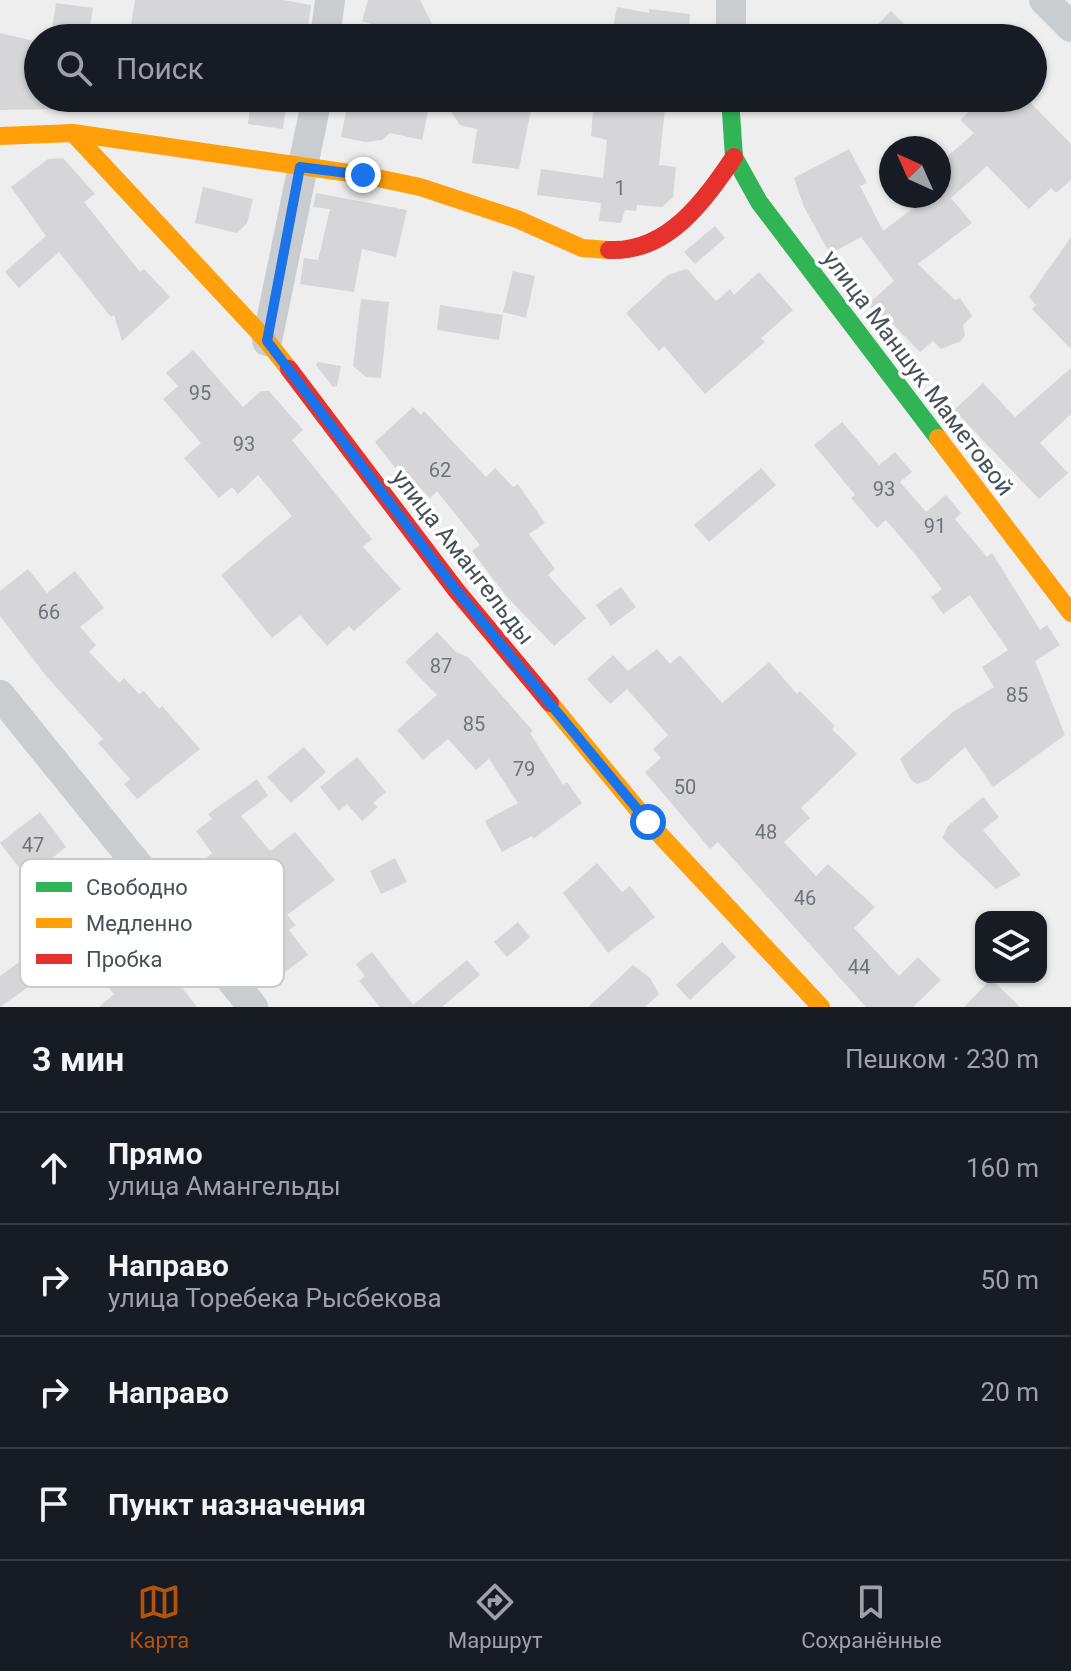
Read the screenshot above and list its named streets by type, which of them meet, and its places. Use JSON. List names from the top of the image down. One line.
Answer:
{"streets":{"street":["улица Маншук Маметовой","улица Амангельды"]},"house_numbers":["1","95","93","62","93","91","66","87","85","85","79","50","48","47","46","44"],"legend":["Свободно","Медленно","Пробка"],"north":"top left","page":{"search":"Поиск","heading":["3 мин","Пешком · 230 m"],"list":[["Прямо","улица Амангельды","160 m"],["Направо","улица Торебека Рысбекова","50 m"],["Направо","20 m"],"Пункт назначения"],"nav":["Карта","Маршрут","Сохранённые"]}}
